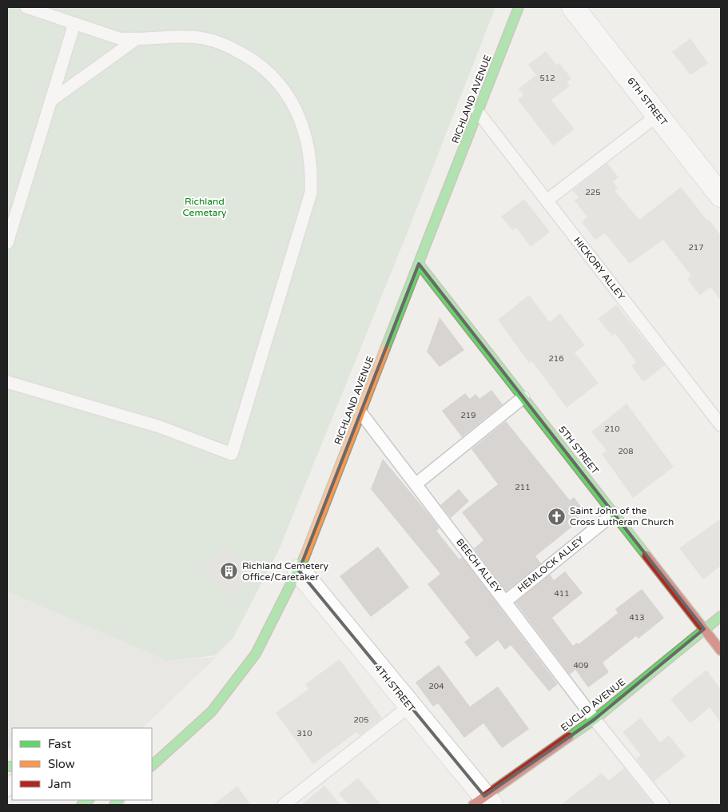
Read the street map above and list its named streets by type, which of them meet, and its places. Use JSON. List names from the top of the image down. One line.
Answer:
{"streets":{"main road":["RICHLAND AVENUE","5TH STREET","EUCLID AVENUE"],"street":["6TH STREET","4TH STREET"],"lane":["HICKORY ALLEY","HEMLOCK ALLEY","BEECH ALLEY"]},"crossings":[["RICHLAND AVENUE","HICKORY ALLEY"],["RICHLAND AVENUE","5TH STREET"],["RICHLAND AVENUE","BEECH ALLEY"],["RICHLAND AVENUE","4TH STREET"],["5TH STREET","HEMLOCK ALLEY"],["5TH STREET","EUCLID AVENUE"],["HEMLOCK ALLEY","BEECH ALLEY"],["BEECH ALLEY","EUCLID AVENUE"],["4TH STREET","EUCLID AVENUE"]],"parks":["Richland Cemetary"],"places":{"church":["Saint John of the Cross Lutheran Church"],"building":["Richland Cemetery Office/Caretaker"]},"house_numbers":["512","225","217","216","219","210","208","211","411","413","409","204","205","310"],"legend":["Fast","Slow","Jam"]}
